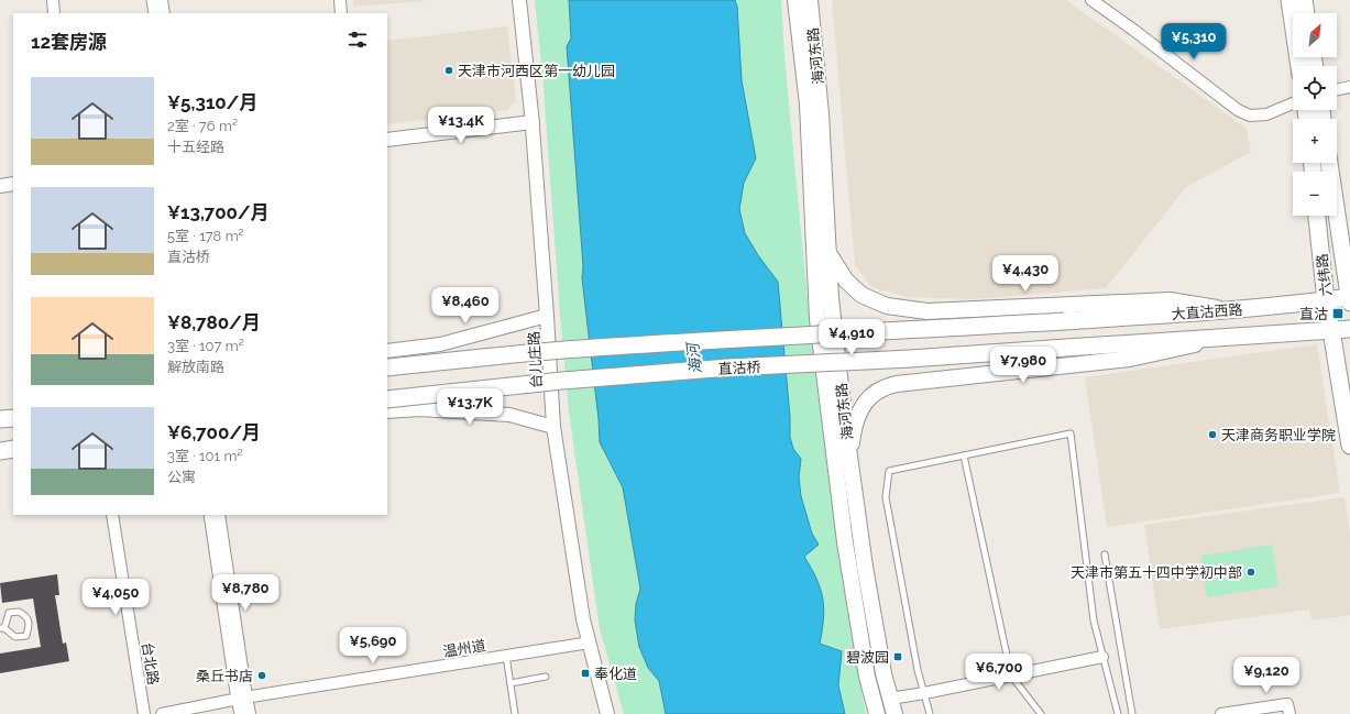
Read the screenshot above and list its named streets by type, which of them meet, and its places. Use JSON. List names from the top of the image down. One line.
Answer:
{"streets":{"main road":["海河东路","六纬路","大直沽西路","直沽桥"],"street":["台儿庄路","温州道","台北路"]},"crossings":[["六纬路","大直沽西路"],["大直沽西路","直沽桥"],["台儿庄路","温州道"]],"water":["海河"],"places":{"other":["天津市河西区第一幼儿园","天津商务职业学院","天津市第五十四中学初中部","桑丘书店"],"transit":["直沽","碧波园","奉化道"]},"north":"top right","page":{"map_buttons":["+","−"],"heading":"12套房源","price":["¥5,310","¥13.4K","¥4,430","¥8,460","¥4,910","¥7,980","¥13.7K","¥8,780","¥4,050","¥5,690","¥6,700","¥9,120"],"list":[{"name":"¥5,310/月","note":"2室 · 76 m² · 十五经路"},{"name":"¥13,700/月","note":"5室 · 178 m² · 直沽桥"},{"name":"¥8,780/月","note":"3室 · 107 m² · 解放南路"},{"name":"¥6,700/月","note":"3室 · 101 m² · 公寓"}]}}
